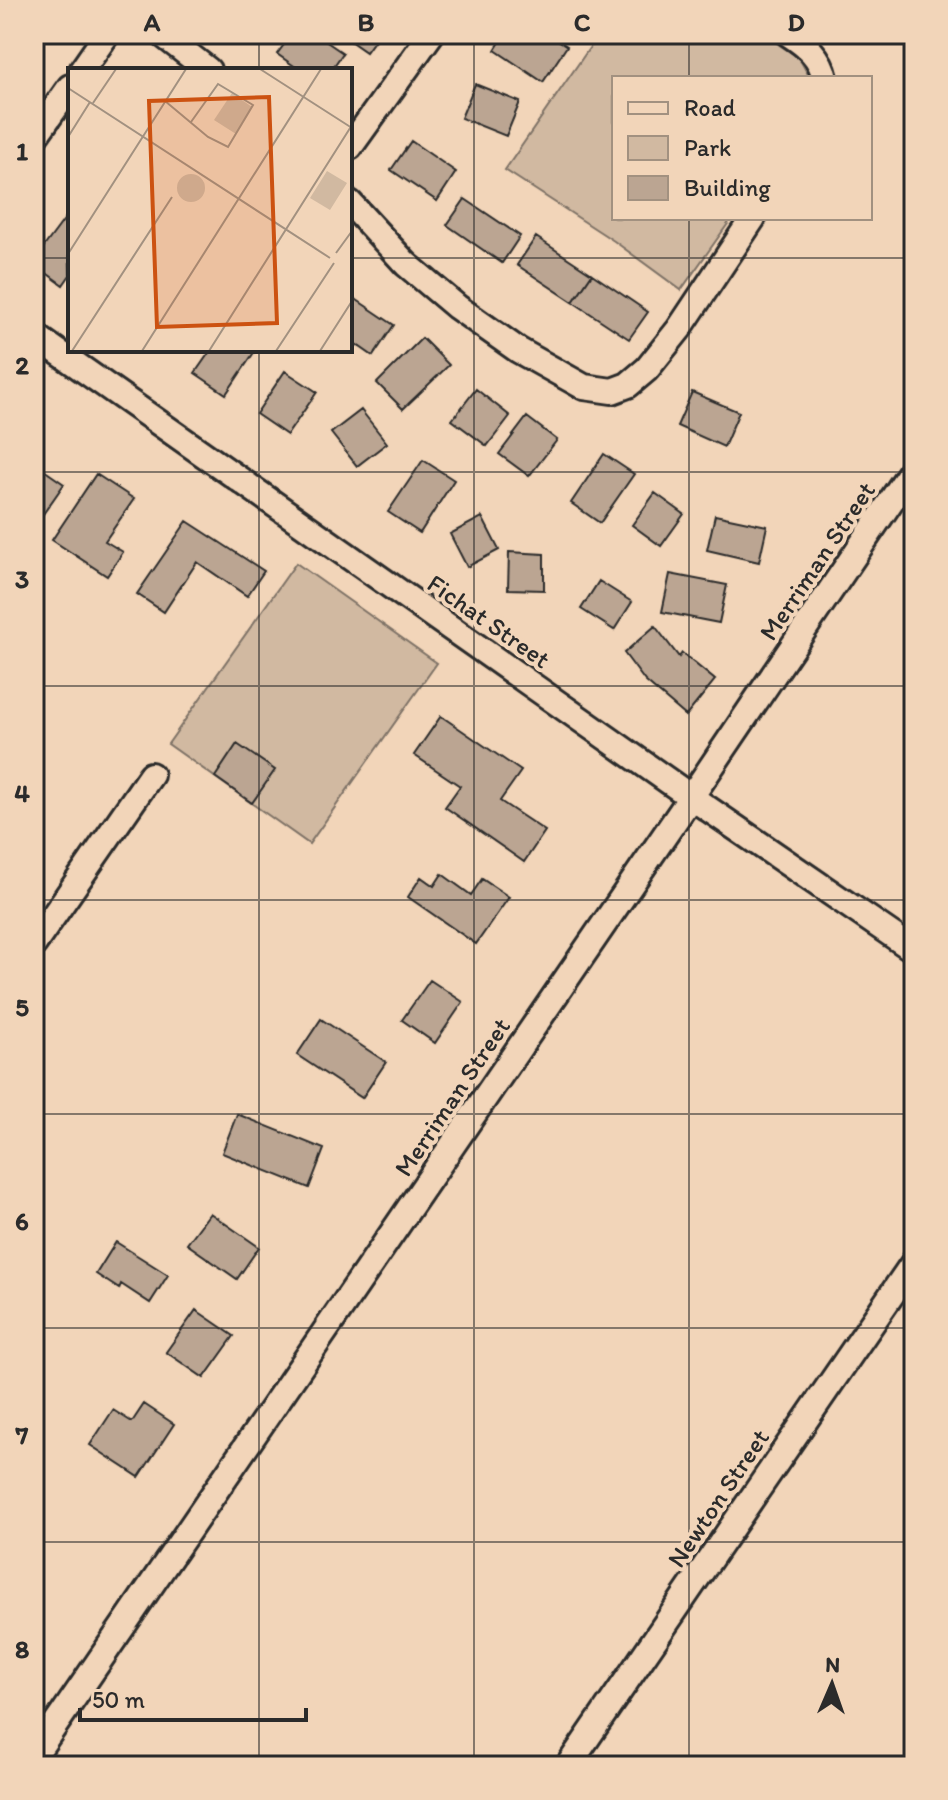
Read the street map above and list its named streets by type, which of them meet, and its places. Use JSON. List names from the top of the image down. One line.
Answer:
{"streets":{"street":["Merriman Street","Fichat Street","Newton Street"]},"crossings":[["Merriman Street","Fichat Street"]],"legend":["Road","Park","Building"],"scale_bar":"50 m","north":"top","grid":{"columns":["A","B","C","D"],"rows":["1","2","3","4","5","6","7","8"]}}
